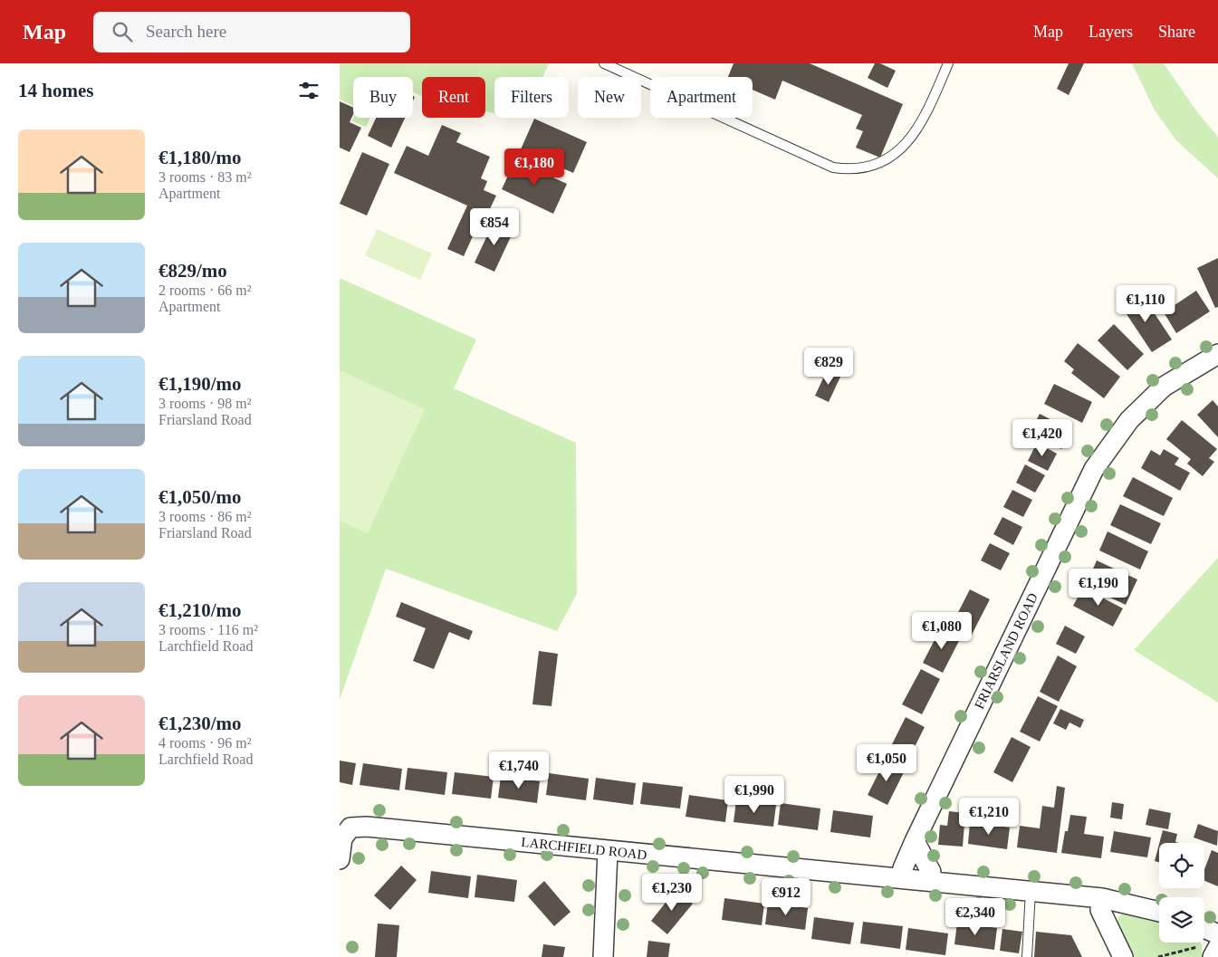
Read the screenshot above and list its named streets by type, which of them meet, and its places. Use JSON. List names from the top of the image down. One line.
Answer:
{"streets":{"street":["FRIARSLAND ROAD","LARCHFIELD ROAD"]},"crossings":[["FRIARSLAND ROAD","LARCHFIELD ROAD"]],"page":{"header":"Map","search":"Search here","nav":["Map","Layers","Share"],"heading":"14 homes","chip":["Buy","Rent","Filters","New","Apartment"],"list":[{"name":"€1,180/mo","note":"3 rooms · 83 m² · Apartment"},{"name":"€829/mo","note":"2 rooms · 66 m² · Apartment"},{"name":"€1,190/mo","note":"3 rooms · 98 m² · Friarsland Road"},{"name":"€1,050/mo","note":"3 rooms · 86 m² · Friarsland Road"},{"name":"€1,210/mo","note":"3 rooms · 116 m² · Larchfield Road"},{"name":"€1,230/mo","note":"4 rooms · 96 m² · Larchfield Road"}],"price":["€1,180","€854","€1,110","€829","€1,420","€1,190","€1,080","€1,050","€1,740","€1,990","€1,210","€1,230","€912","€2,340"]}}
